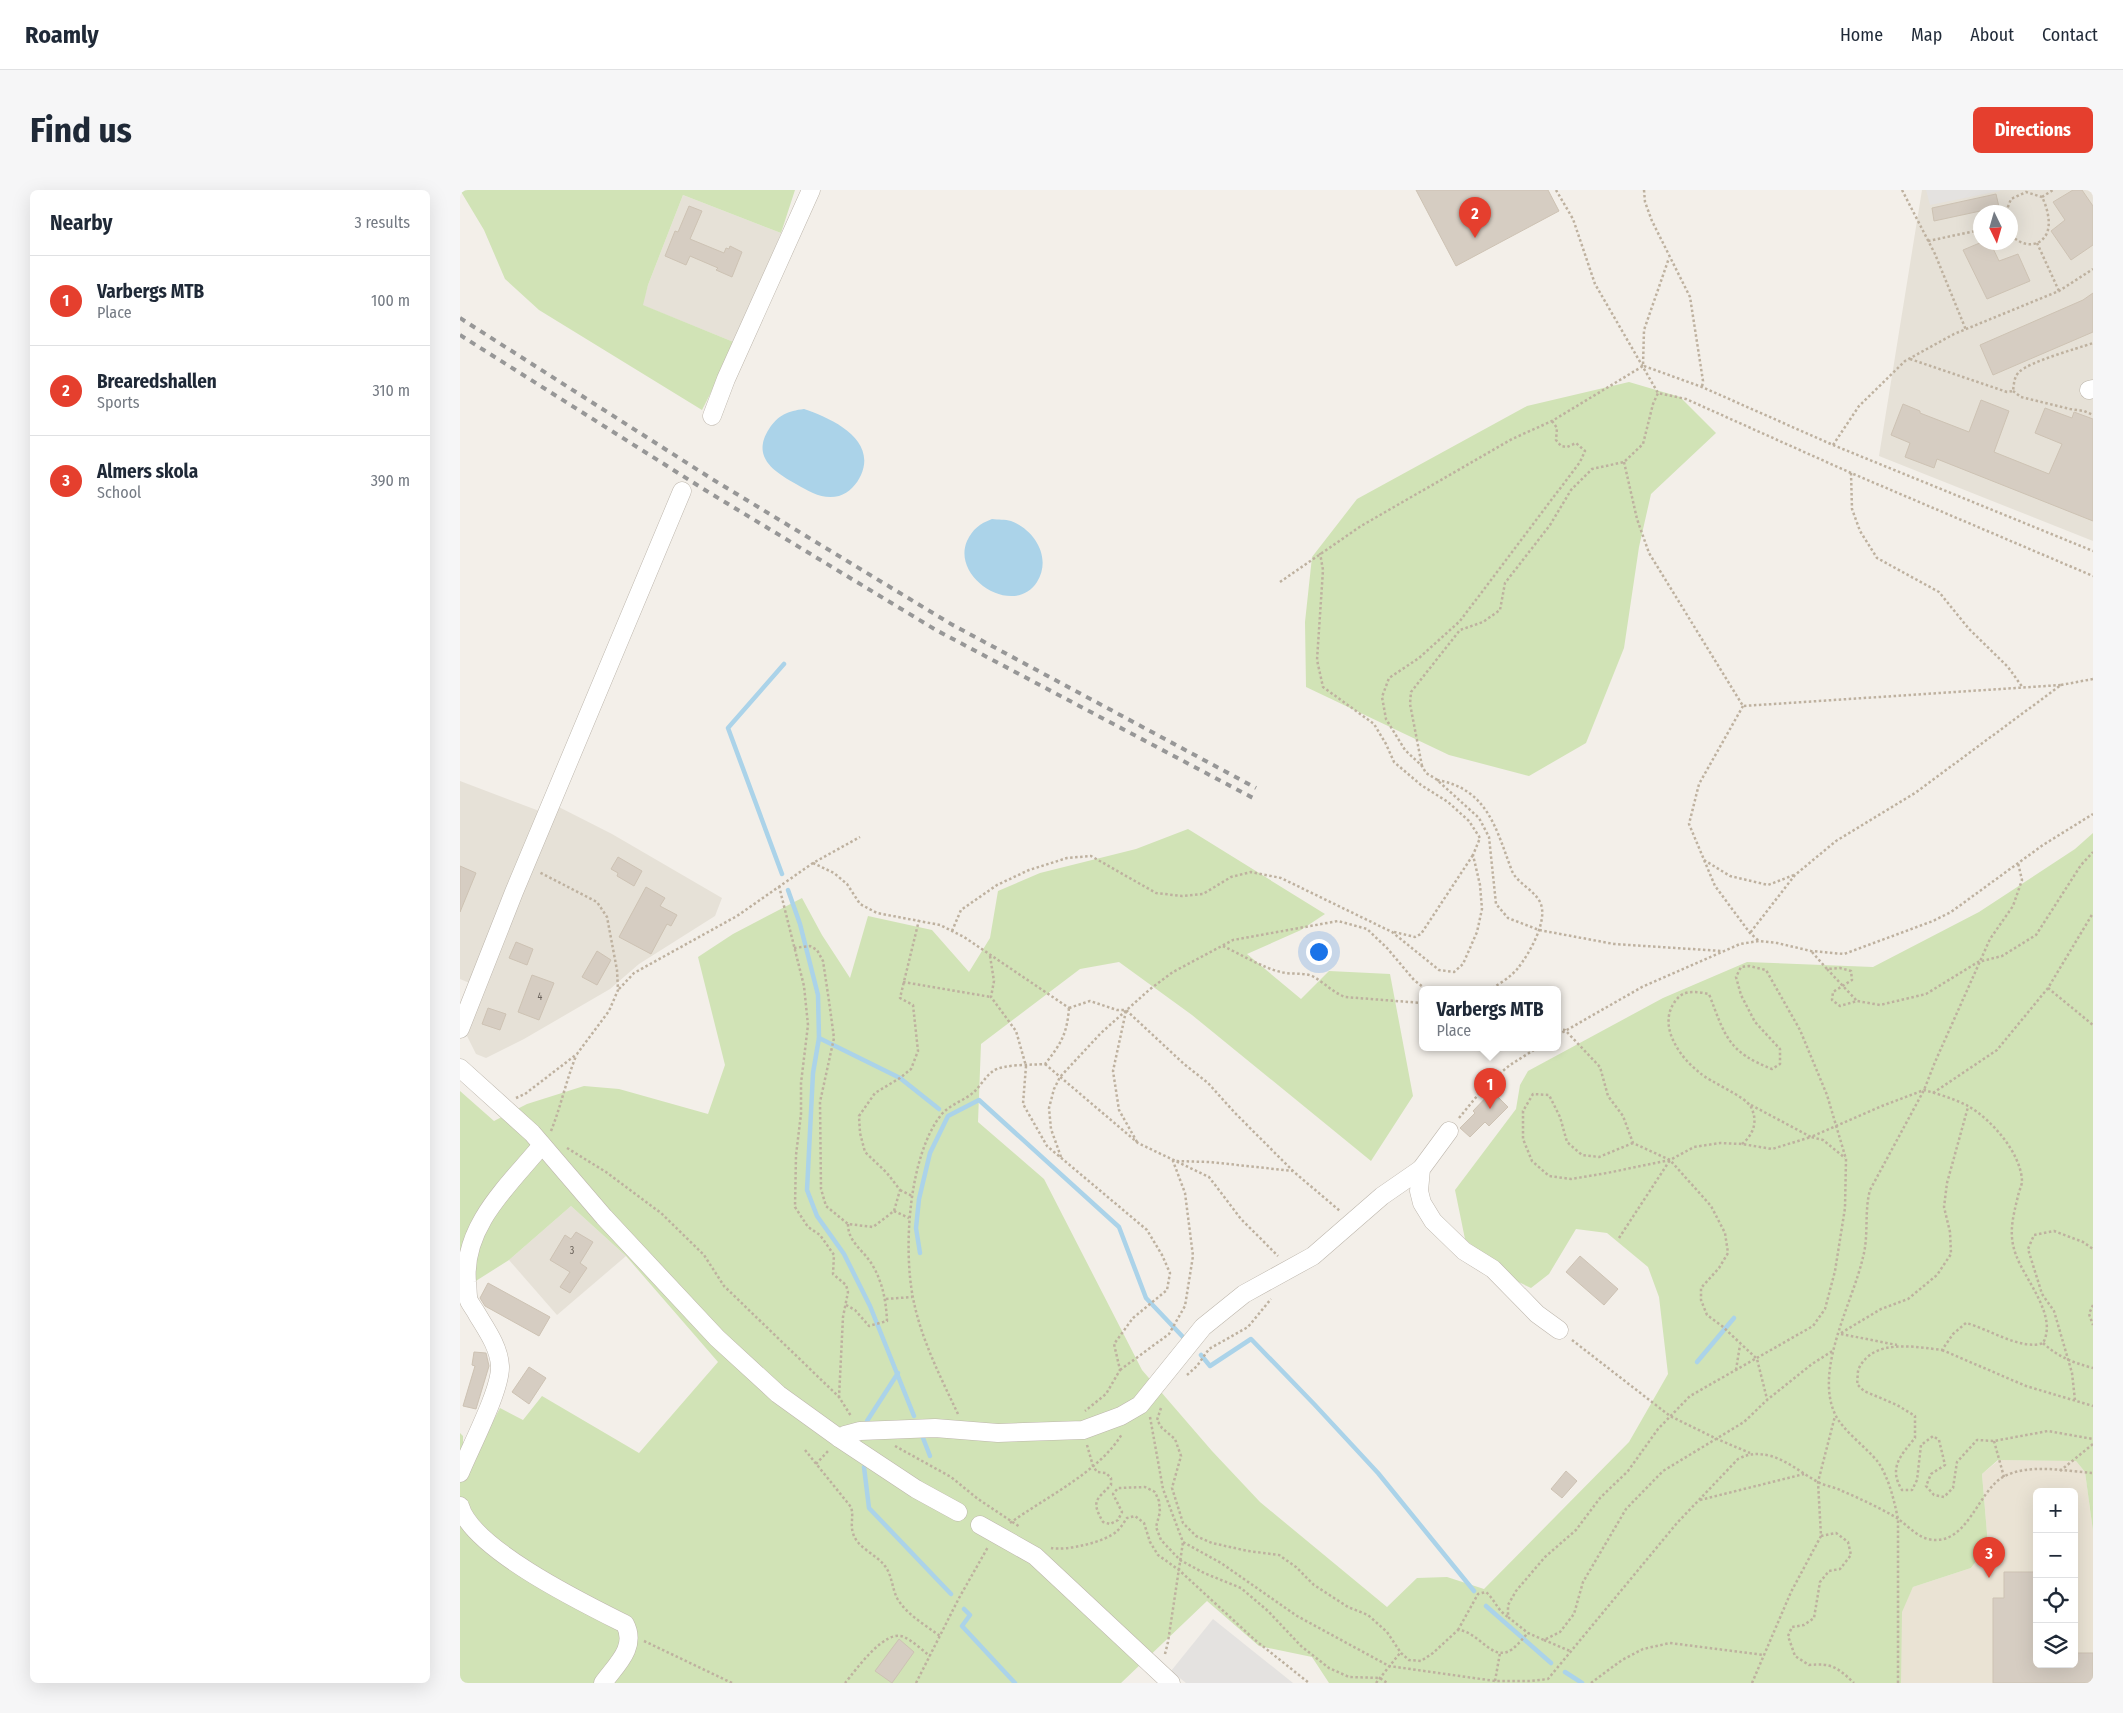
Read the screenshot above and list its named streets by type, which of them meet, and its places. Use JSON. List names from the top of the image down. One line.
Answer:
{"house_numbers":["4","3"],"north":"bottom","page":{"header":"Roamly","nav":["Home","Map","About","Contact"],"buttons":"Directions","title":"Find us","heading":["Nearby","3 results"],"pins":["2","1","3"],"list":[{"mark":"1","name":"Varbergs MTB","note":"Place","value":"100 m"},{"mark":"2","name":"Brearedshallen","note":"Sports","value":"310 m"},{"mark":"3","name":"Almers skola","note":"School","value":"390 m"}],"popup":["Varbergs MTB","Place"],"map_buttons":["+","−"]}}
